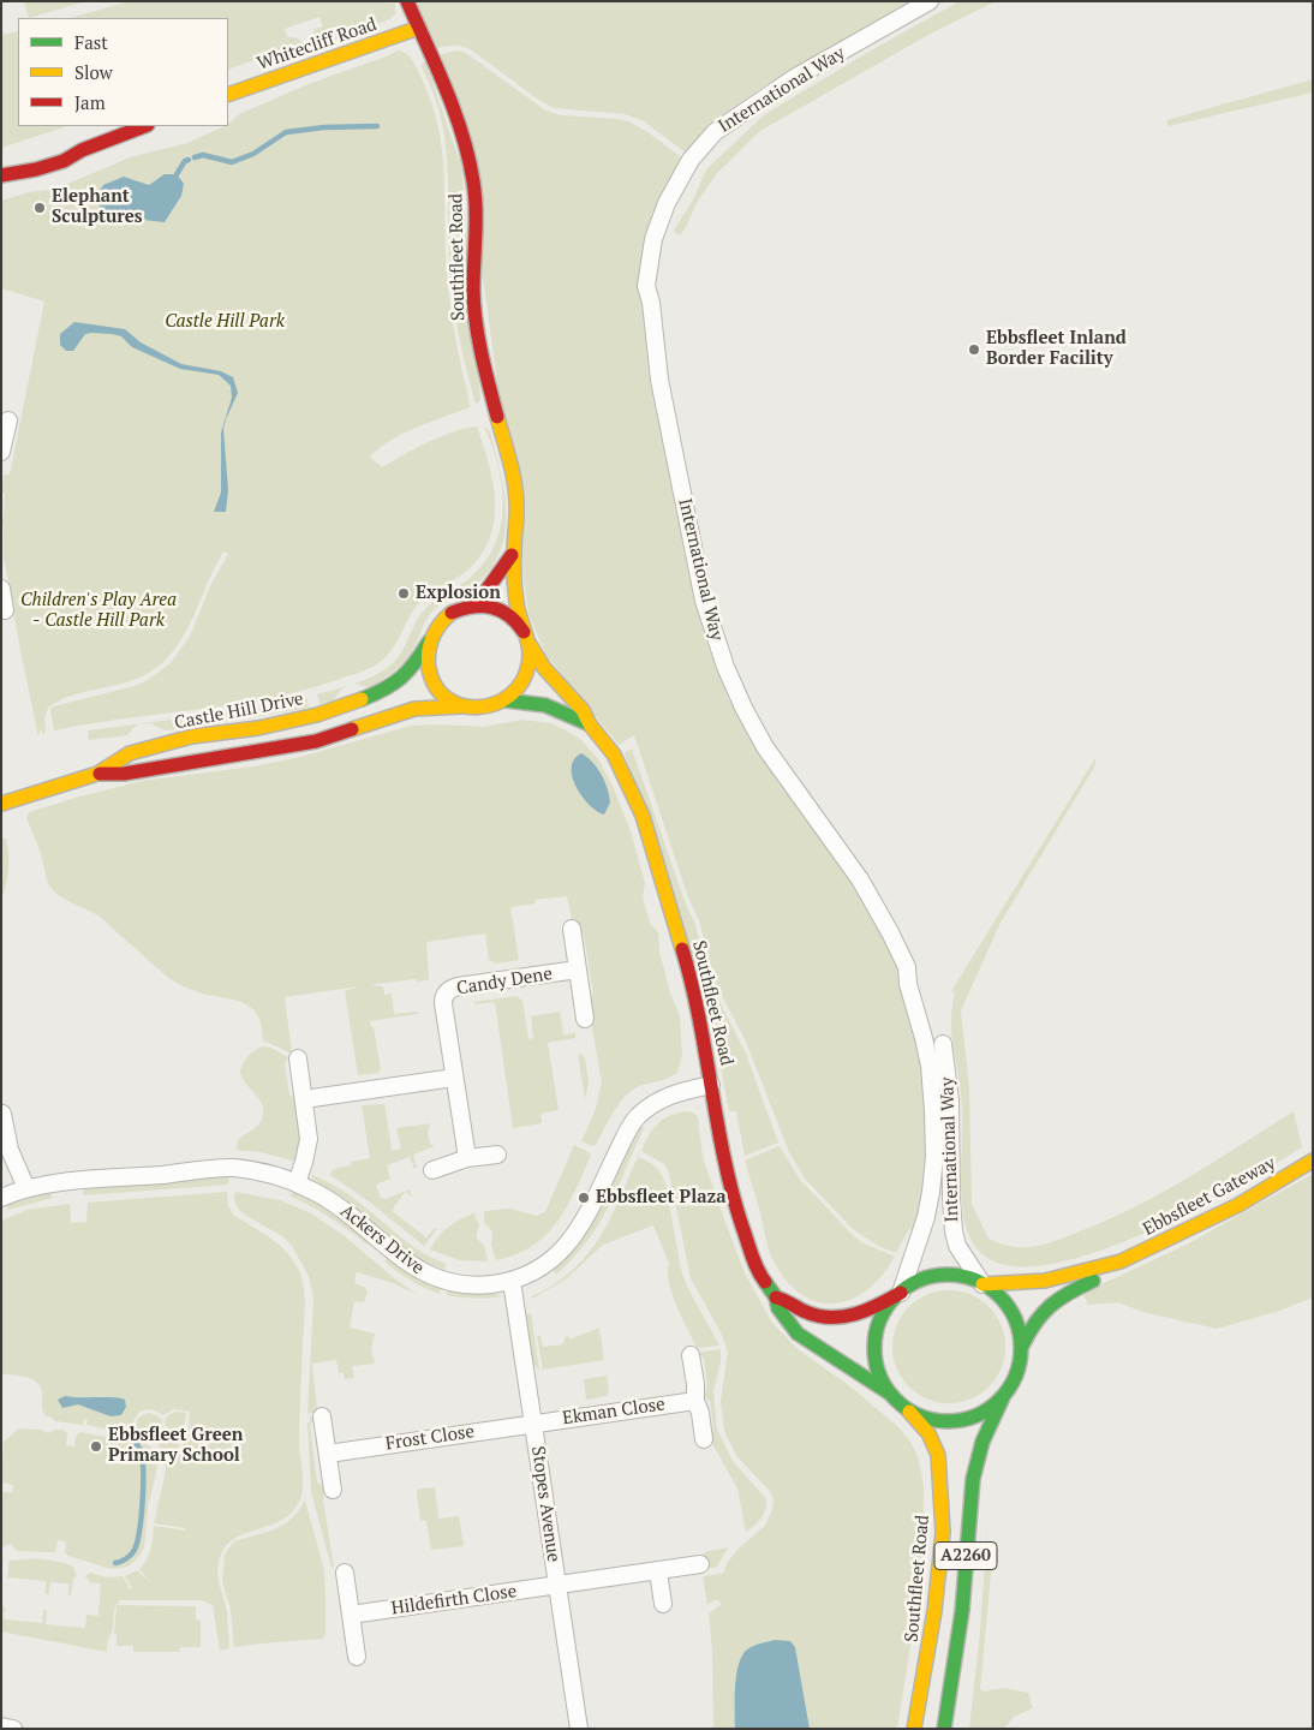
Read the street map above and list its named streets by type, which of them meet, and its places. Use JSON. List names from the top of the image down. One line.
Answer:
{"streets":{"main road":["Whitecliff Road","Southfleet Road","Castle Hill Drive","Ebbsfleet Gateway","A2260"],"street":["International Way","Candy Dene","Ackers Drive","Ekman Close","Frost Close","Stopes Avenue","Hildefirth Close"]},"crossings":[["Whitecliff Road","Southfleet Road"],["International Way","Southfleet Road"],["International Way","Ebbsfleet Gateway"],["International Way","A2260"],["Southfleet Road","Castle Hill Drive"],["Southfleet Road","Ebbsfleet Gateway"],["Southfleet Road","Ackers Drive"],["Southfleet Road","A2260"],["Ebbsfleet Gateway","A2260"],["Ackers Drive","Stopes Avenue"],["Ekman Close","Frost Close"],["Ekman Close","Stopes Avenue"],["Frost Close","Stopes Avenue"],["Stopes Avenue","Hildefirth Close"]],"parks":["Castle Hill Park","Children's Play Area - Castle Hill Park"],"places":["Elephant Sculptures","Ebbsfleet Inland Border Facility","Explosion","Ebbsfleet Plaza","Ebbsfleet Green Primary School"],"legend":["Fast","Slow","Jam"]}
